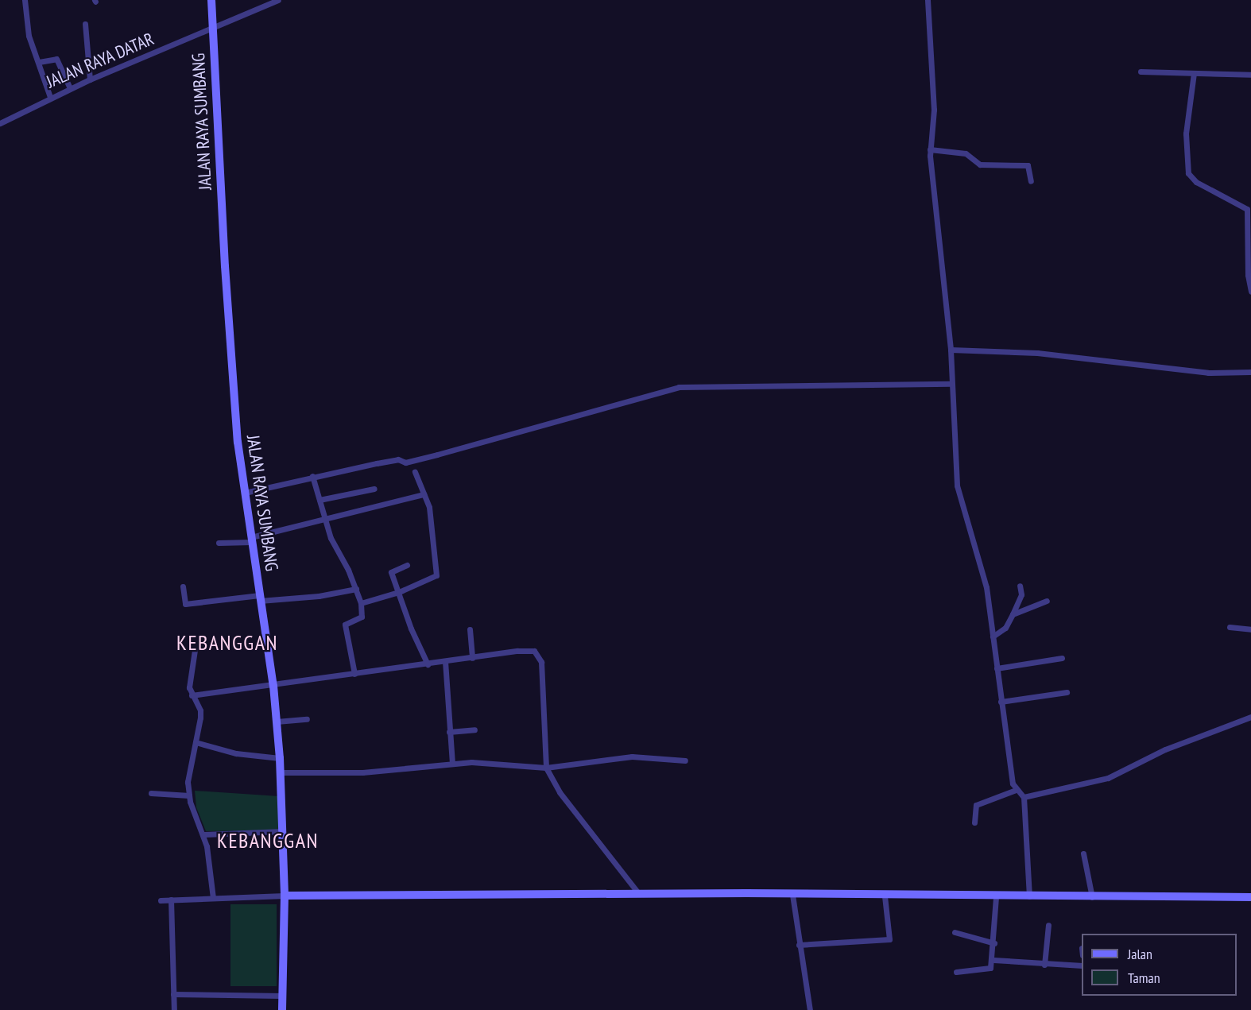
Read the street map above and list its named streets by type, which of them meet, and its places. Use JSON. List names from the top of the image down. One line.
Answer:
{"streets":{"street":["JALAN RAYA DATAR","JALAN RAYA SUMBANG"]},"crossings":[["JALAN RAYA DATAR","JALAN RAYA SUMBANG"]],"districts":["KEBANGGAN","KEBANGGAN"],"legend":["Jalan","Taman"]}
